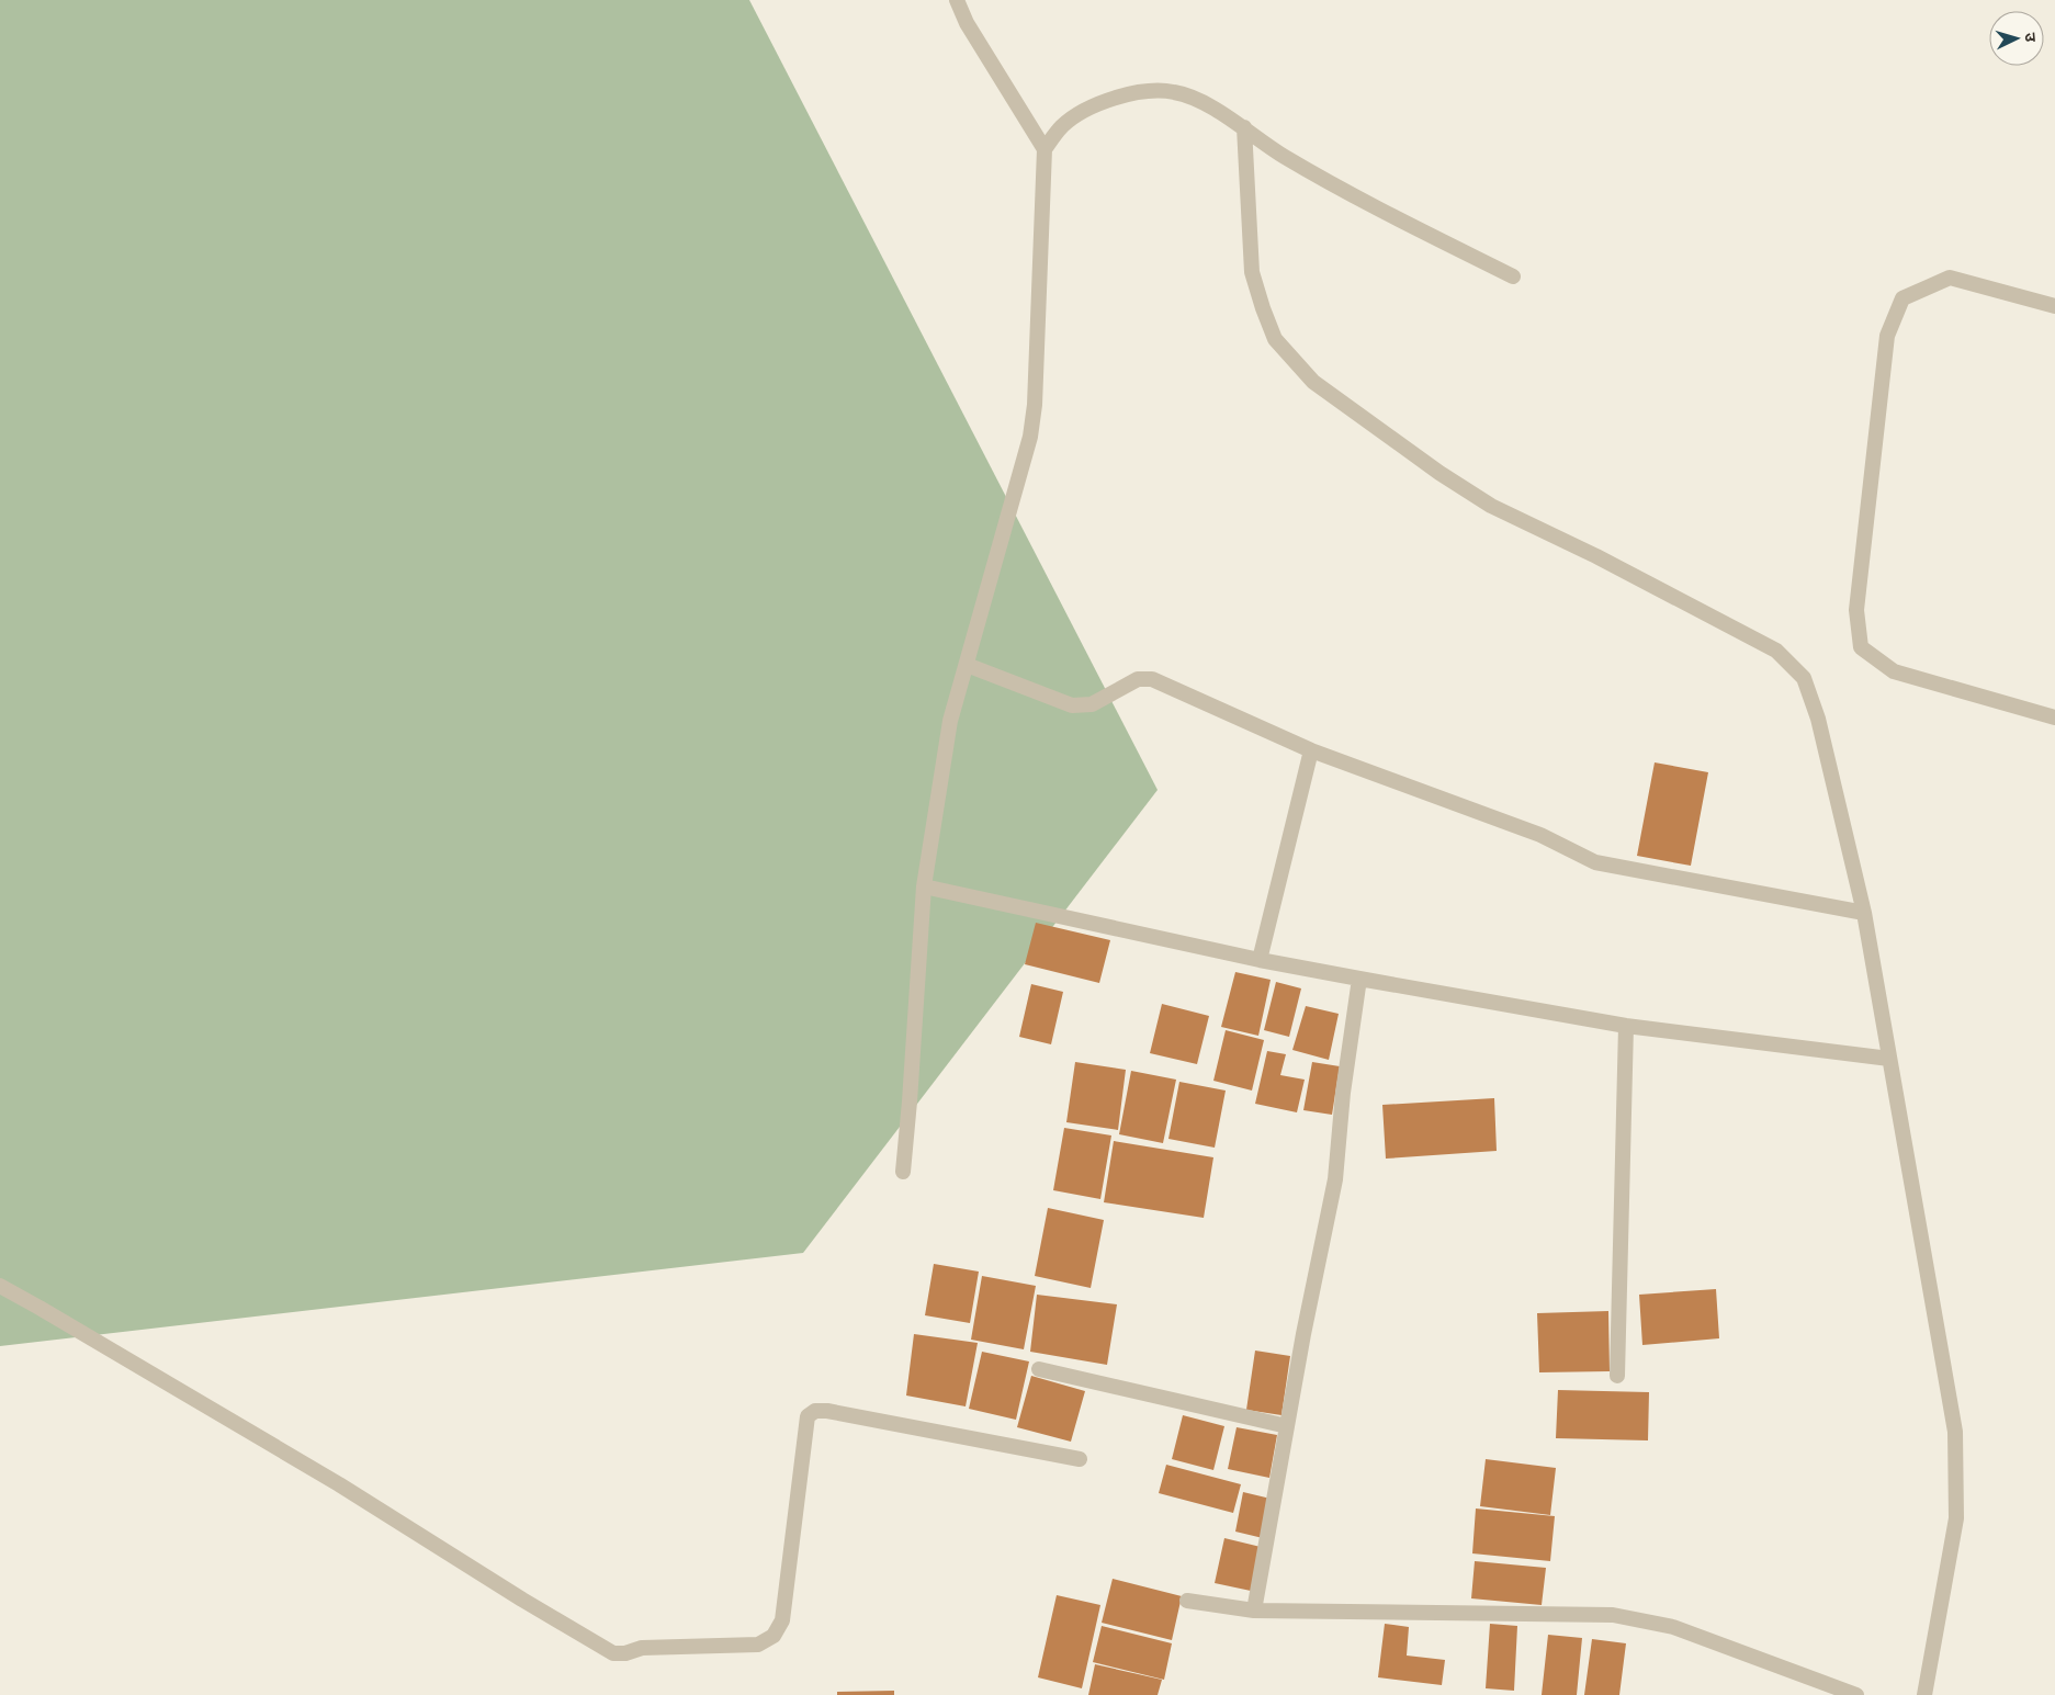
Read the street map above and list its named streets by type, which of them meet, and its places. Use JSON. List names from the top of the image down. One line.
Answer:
{"north":"right"}
